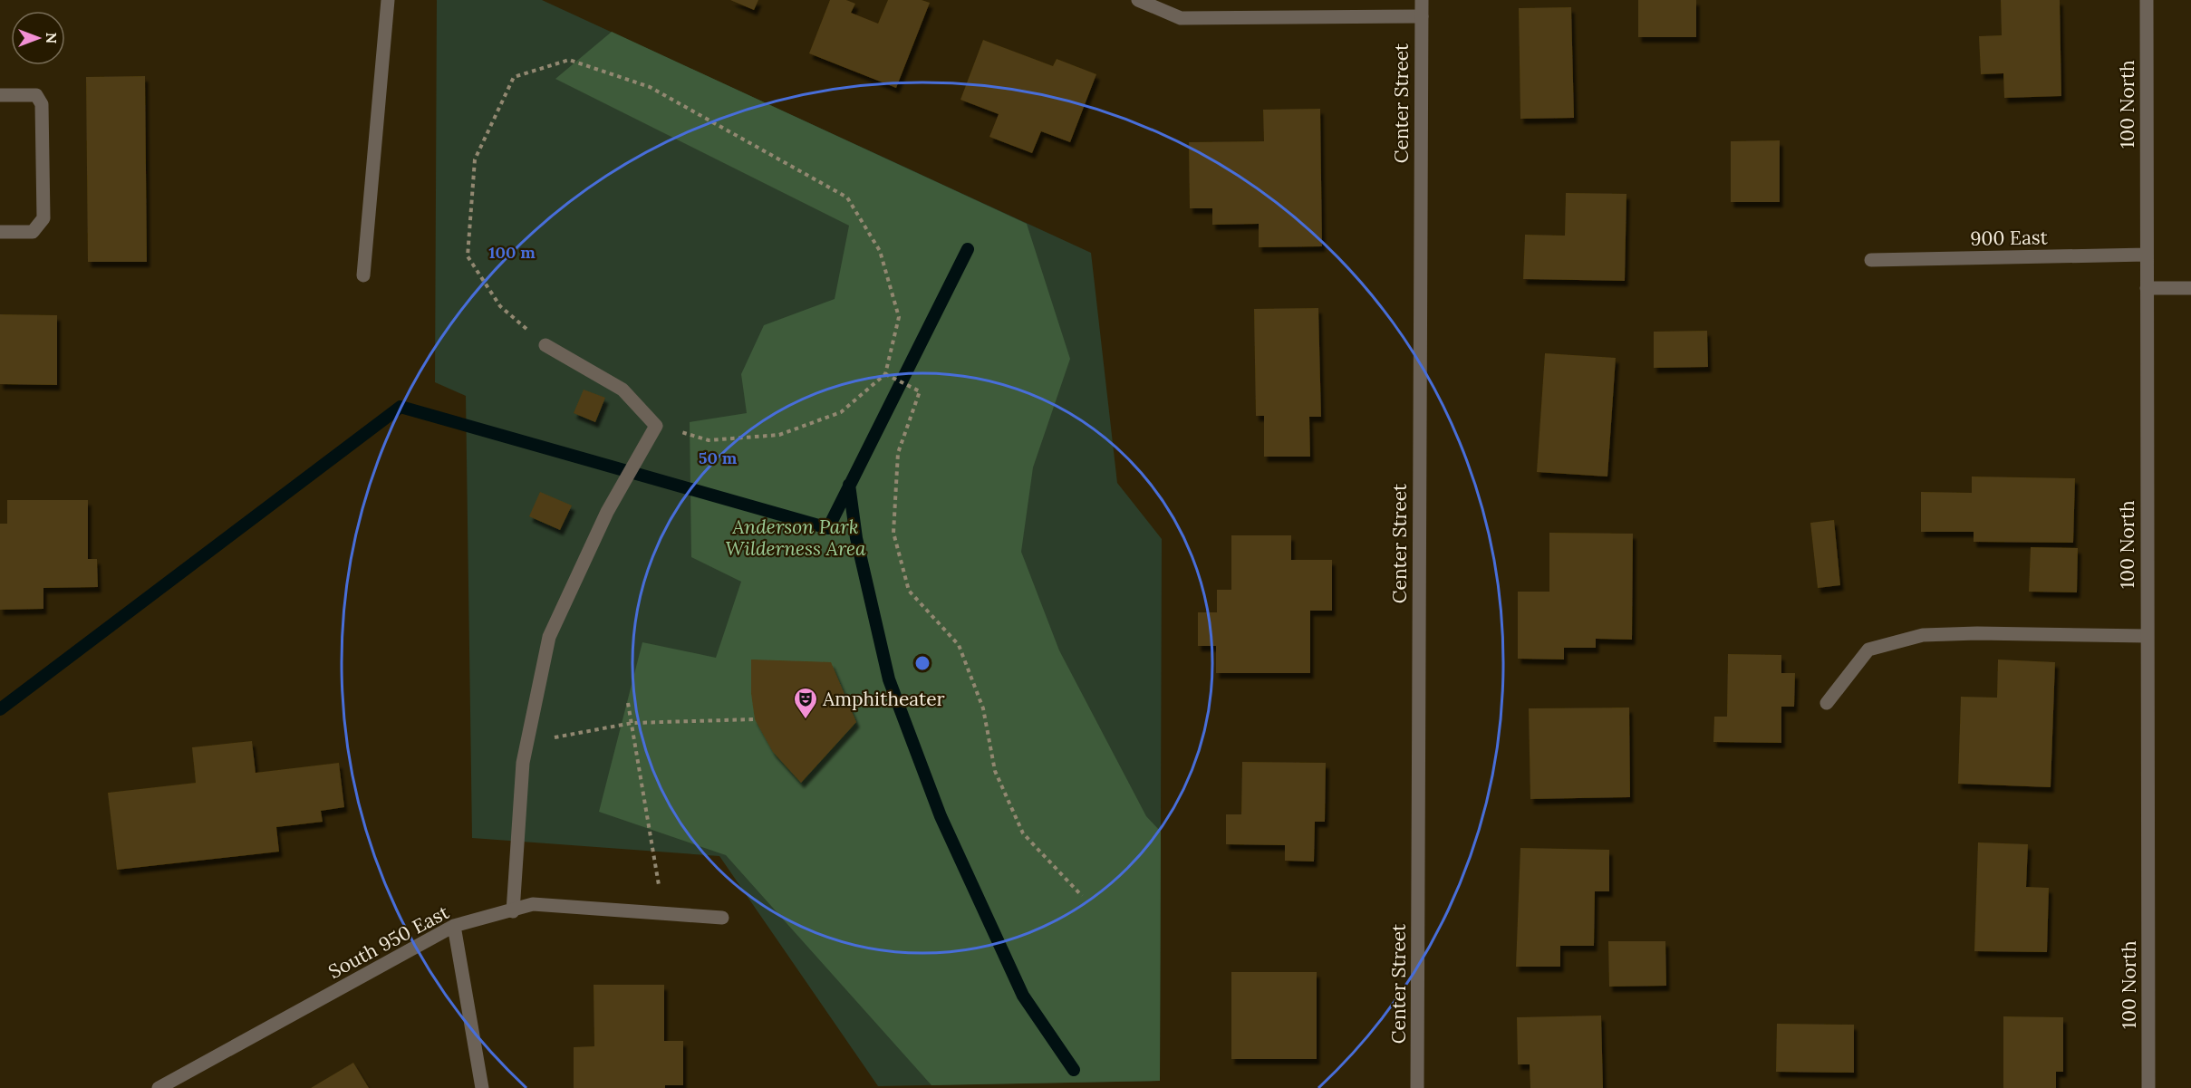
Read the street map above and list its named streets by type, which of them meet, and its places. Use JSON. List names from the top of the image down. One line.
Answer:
{"streets":{"street":["Center Street","100 North","900 East","South 950 East"]},"crossings":[["100 North","900 East"]],"parks":["Anderson Park Wilderness Area"],"places":{"theatre":["Amphitheater"]},"north":"right","rings":["100 m","50 m"]}
